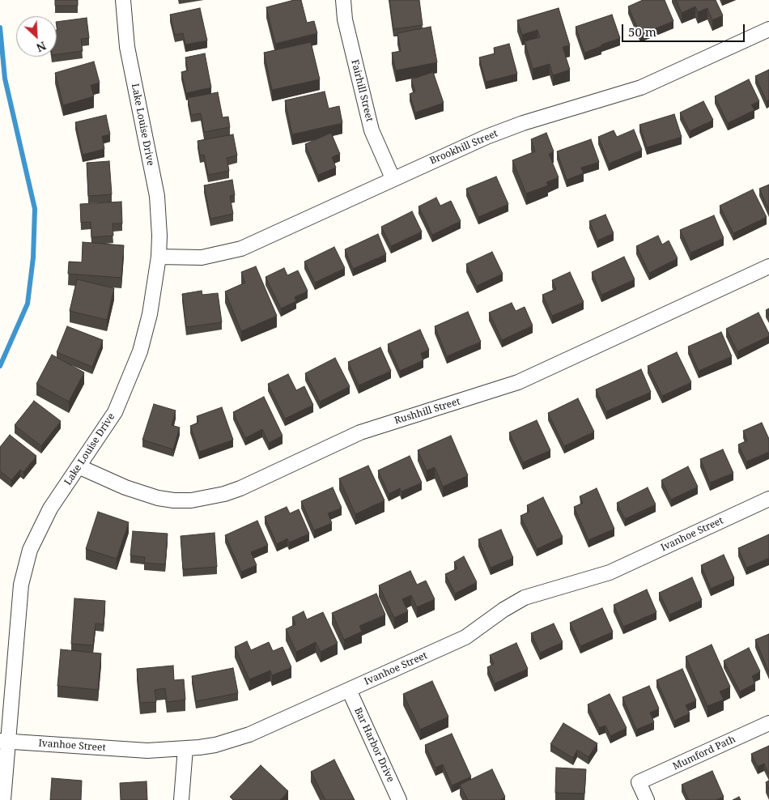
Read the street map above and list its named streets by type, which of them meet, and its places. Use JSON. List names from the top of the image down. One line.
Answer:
{"streets":{"street":["Fairhill Street","Lake Louise Drive","Brookhill Street","Rushhill Street","Ivanhoe Street","Bar Harbor Drive","Mumford Path"]},"crossings":[["Fairhill Street","Brookhill Street"],["Lake Louise Drive","Brookhill Street"],["Lake Louise Drive","Rushhill Street"],["Lake Louise Drive","Ivanhoe Street"],["Ivanhoe Street","Bar Harbor Drive"]],"scale_bar":"50 m","north":"bottom right"}
